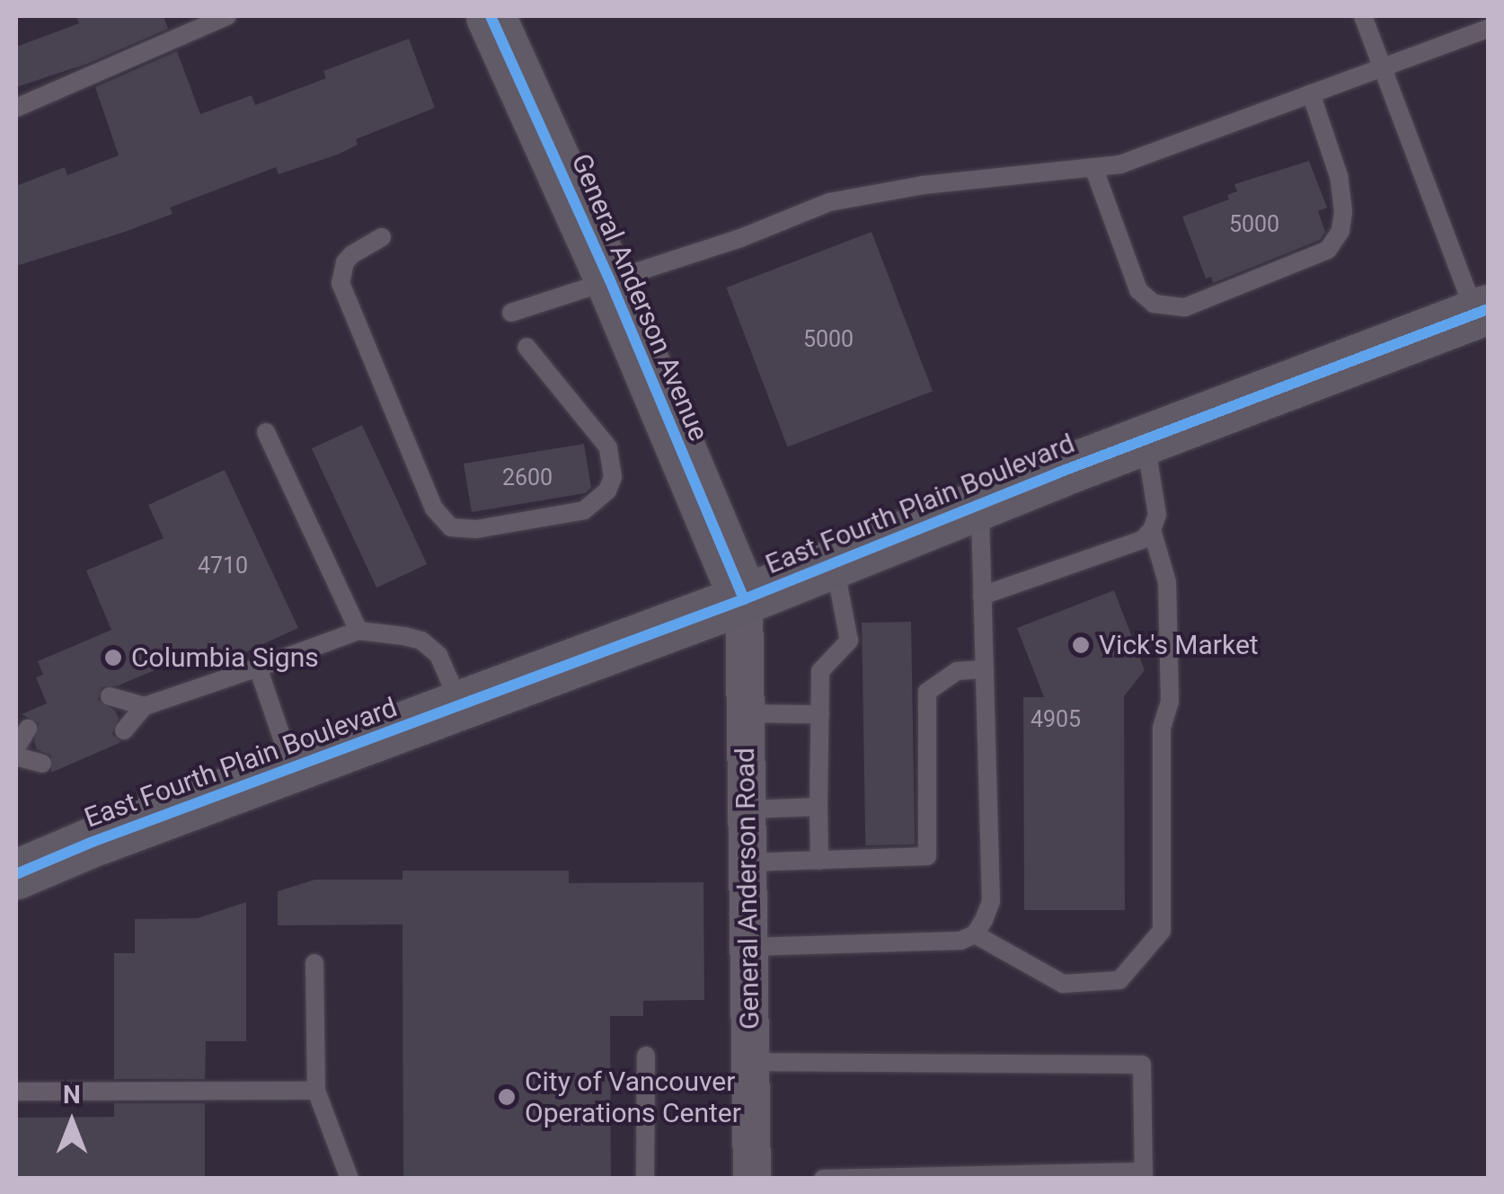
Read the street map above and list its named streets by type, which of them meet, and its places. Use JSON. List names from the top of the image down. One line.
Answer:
{"streets":{"main road":["General Anderson Avenue","East Fourth Plain Boulevard"],"street":["General Anderson Road"]},"crossings":[["General Anderson Avenue","East Fourth Plain Boulevard"],["General Anderson Avenue","General Anderson Road"],["East Fourth Plain Boulevard","General Anderson Road"]],"places":["Vick's Market","Columbia Signs","City of Vancouver Operations Center"],"house_numbers":["5000","5000","2600","4710","4905"],"north":"top"}
